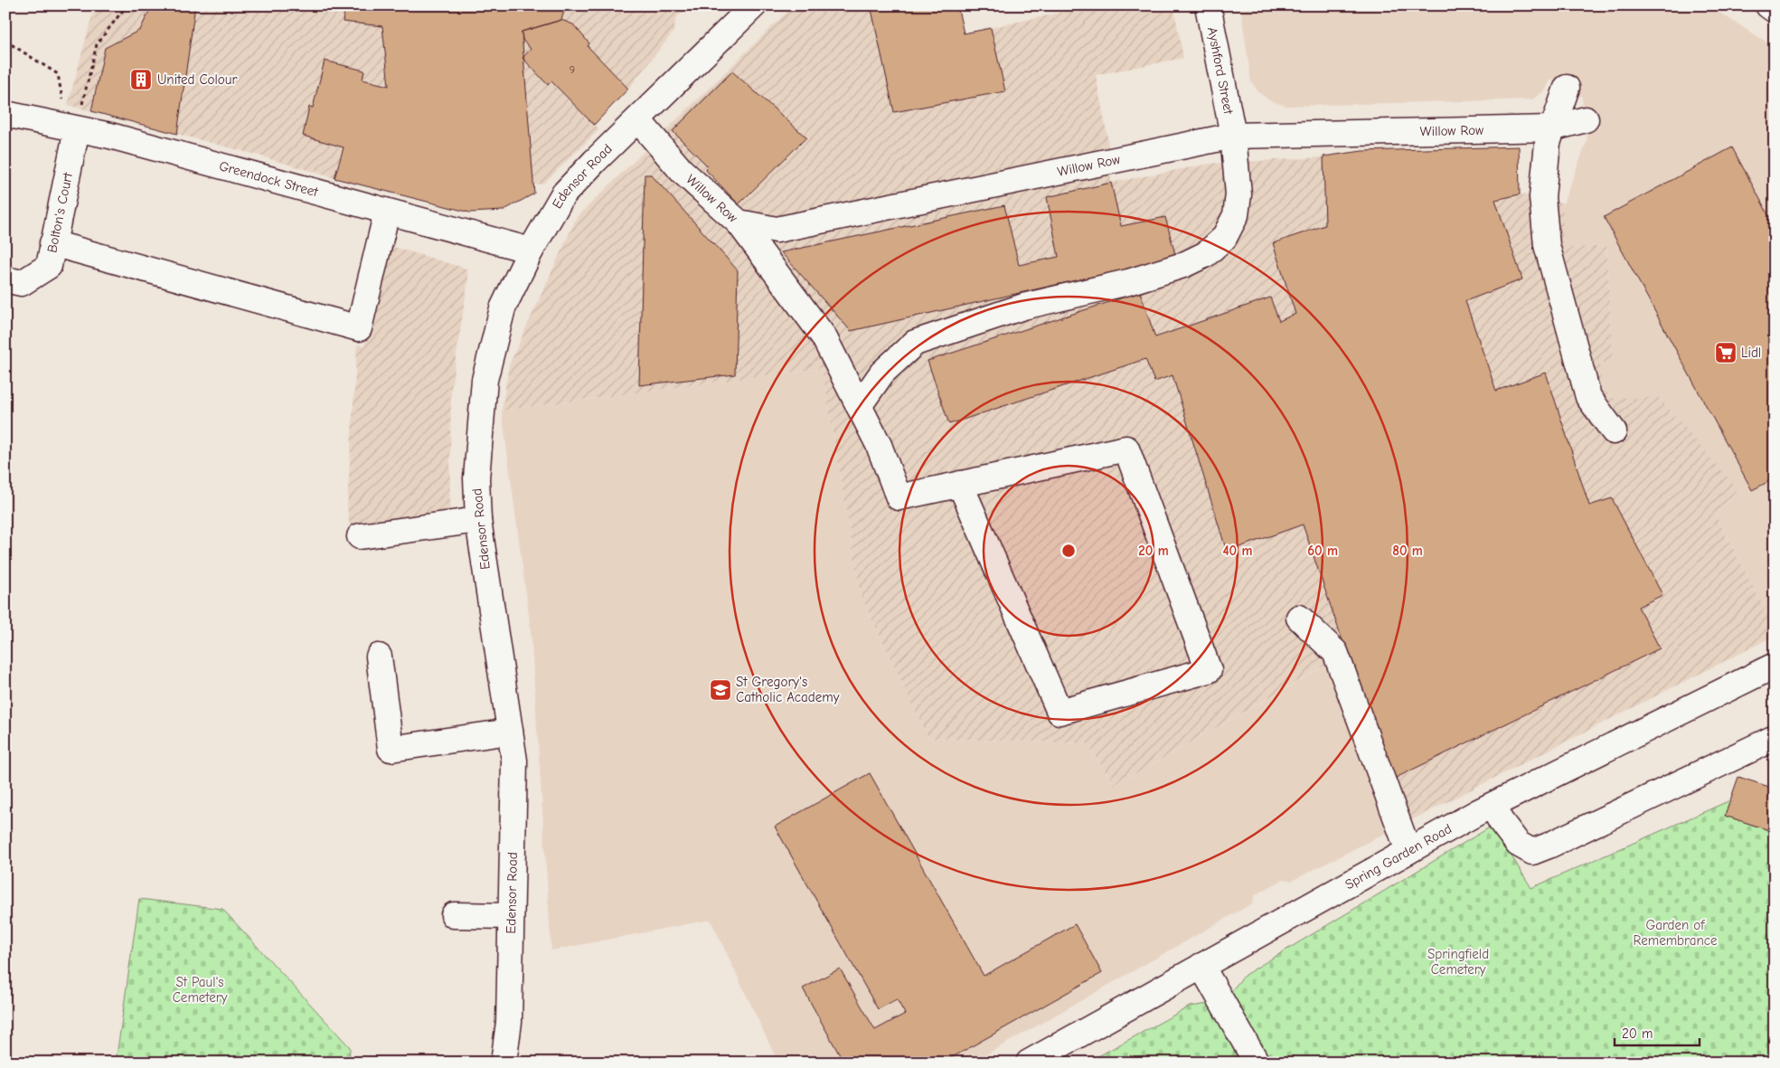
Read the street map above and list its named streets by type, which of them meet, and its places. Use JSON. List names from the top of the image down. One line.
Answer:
{"streets":{"street":["Ayshford Street","Willow Row","Edensor Road","Greendock Street","Bolton's Court","Spring Garden Road"]},"crossings":[["Ayshford Street","Willow Row"],["Willow Row","Edensor Road"],["Edensor Road","Greendock Street"],["Greendock Street","Bolton's Court"]],"parks":["Garden of Remembrance","Springfield Cemetery","St Paul's Cemetery"],"places":{"building":["United Colour"],"supermarket":["Lidl"],"school or university":["St Gregory's Catholic Academy"]},"house_numbers":["9"],"scale_bar":"20 m","rings":["20 m","40 m","60 m","80 m"]}
